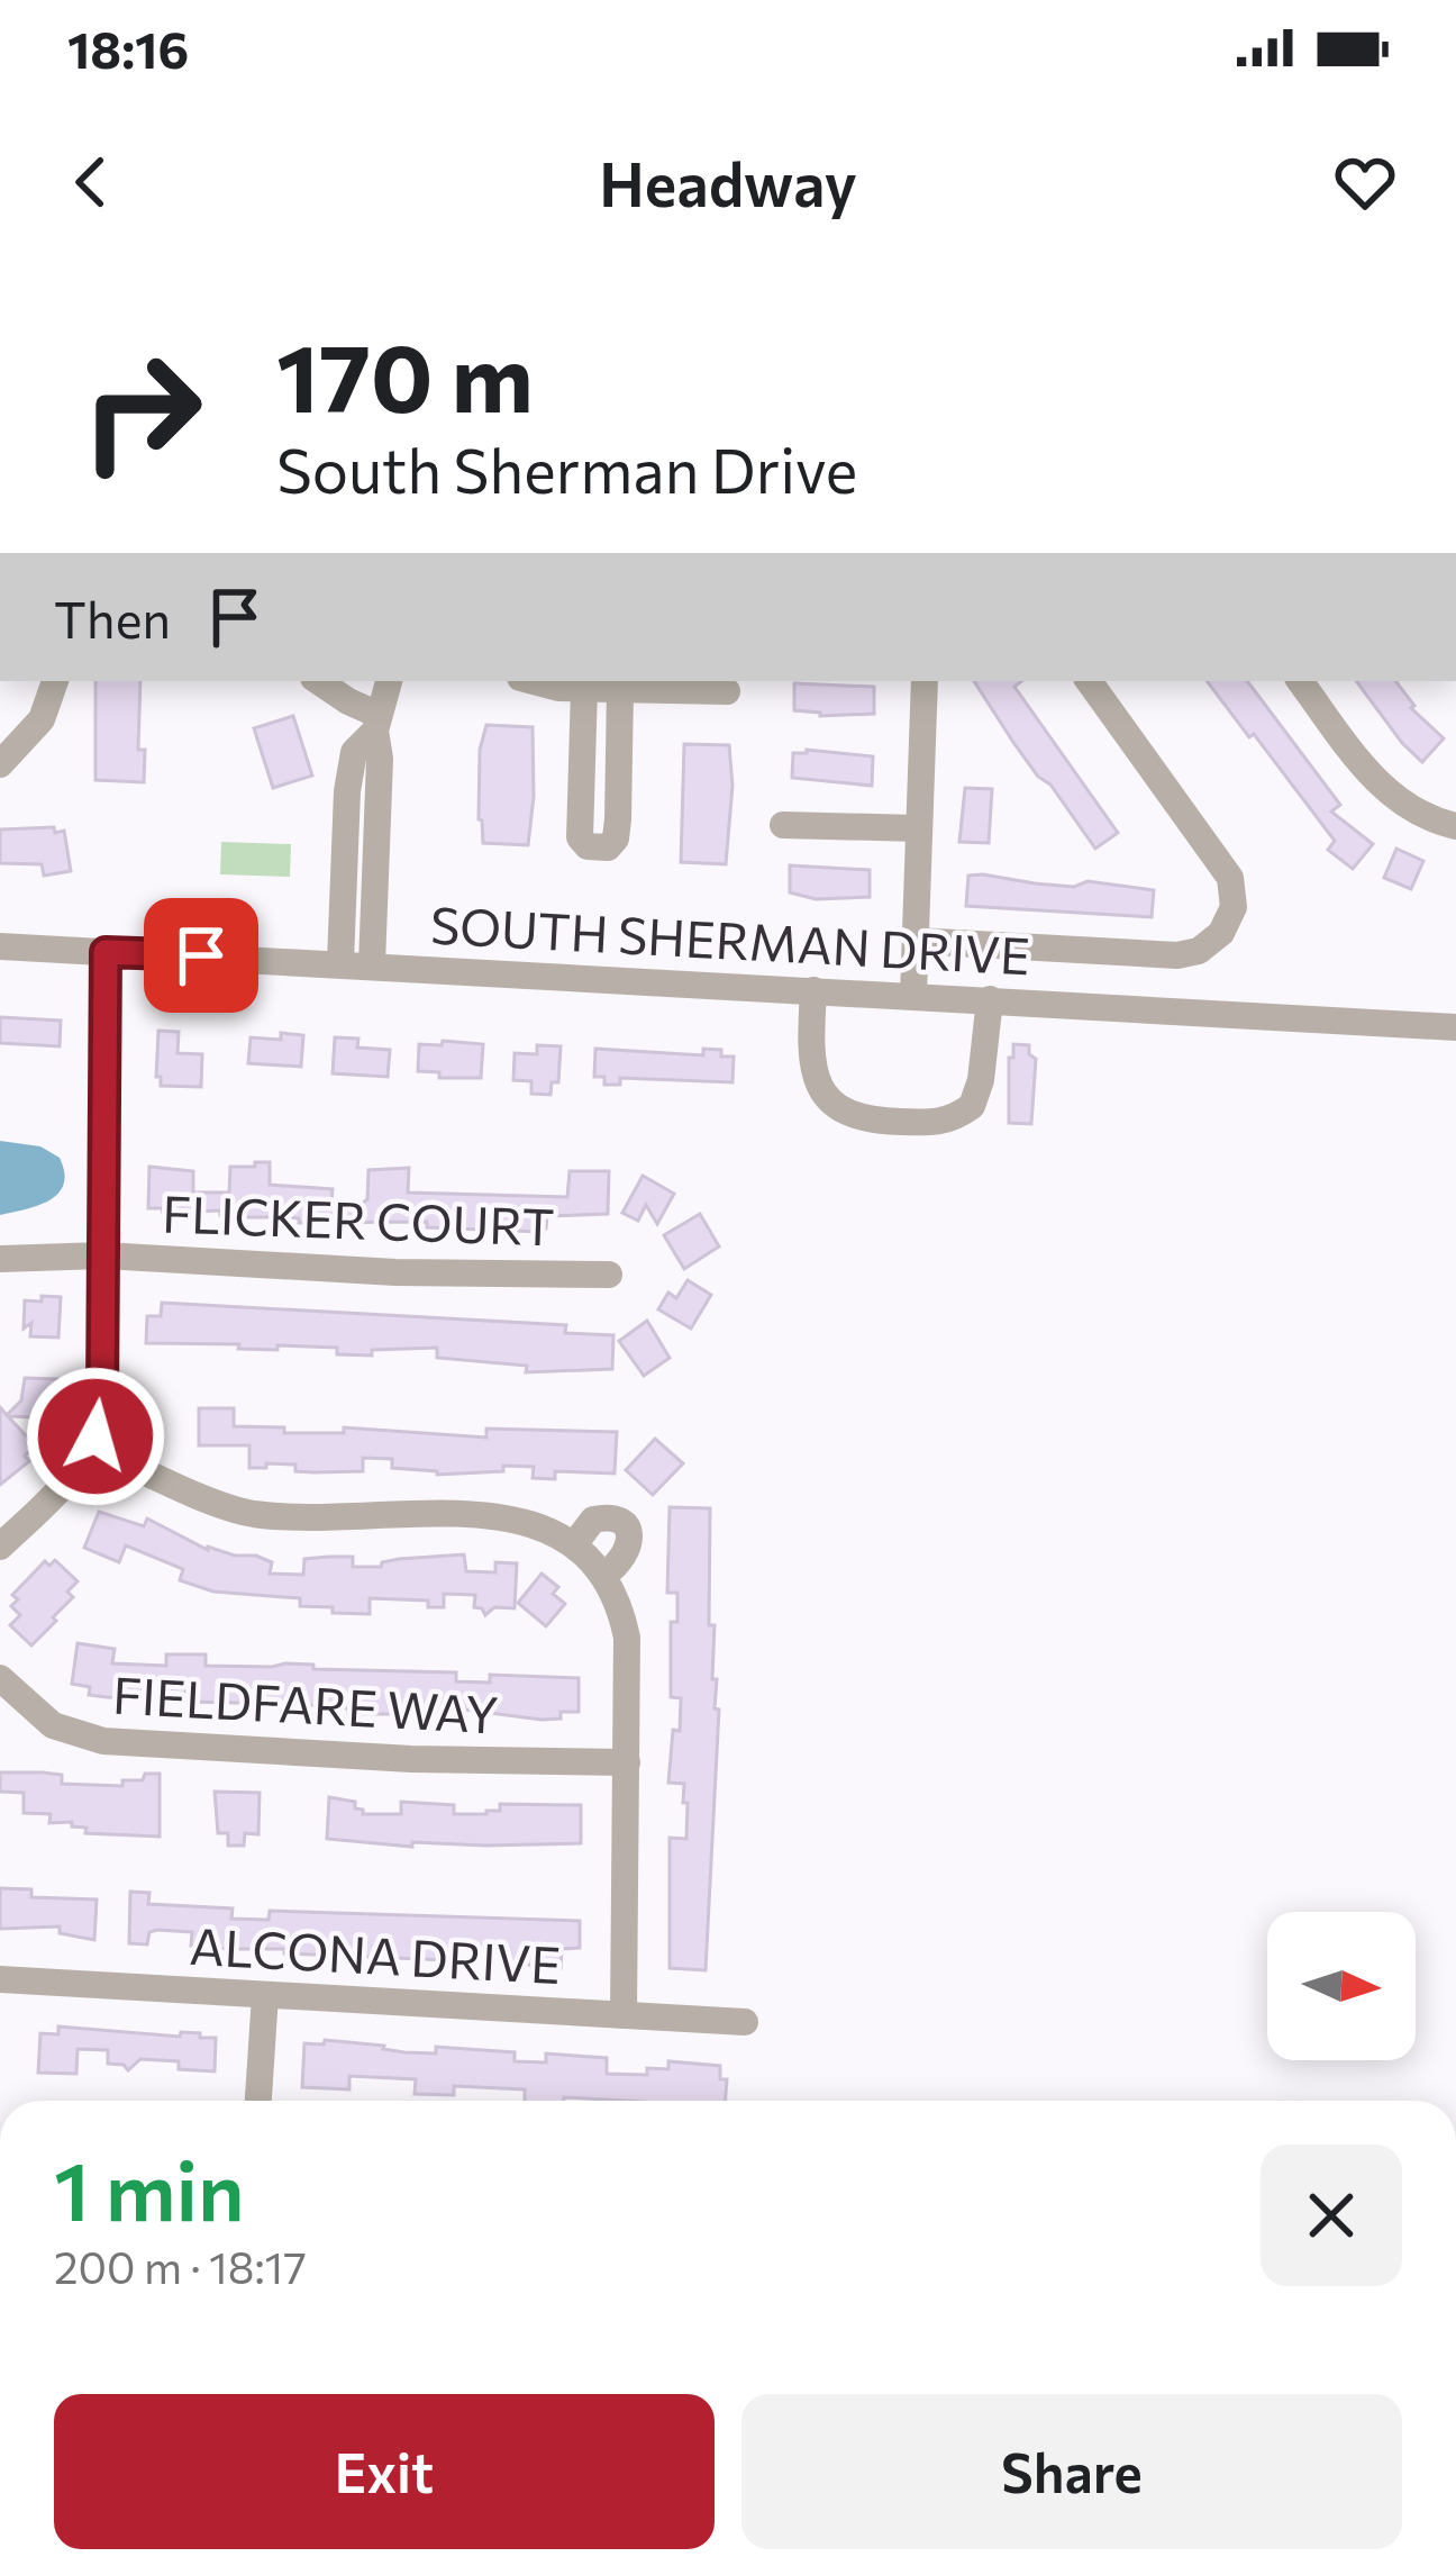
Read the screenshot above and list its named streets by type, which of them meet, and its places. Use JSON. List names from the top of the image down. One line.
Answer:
{"streets":{"street":["SOUTH SHERMAN DRIVE","FLICKER COURT","FIELDFARE WAY","ALCONA DRIVE"]},"north":"right","page":{"status":"18:16","header":"Headway","turn":["170 m","South Sherman Drive"],"then":"Then","heading":["1 min","200 m · 18:17"],"buttons":["Exit","Share"]}}
